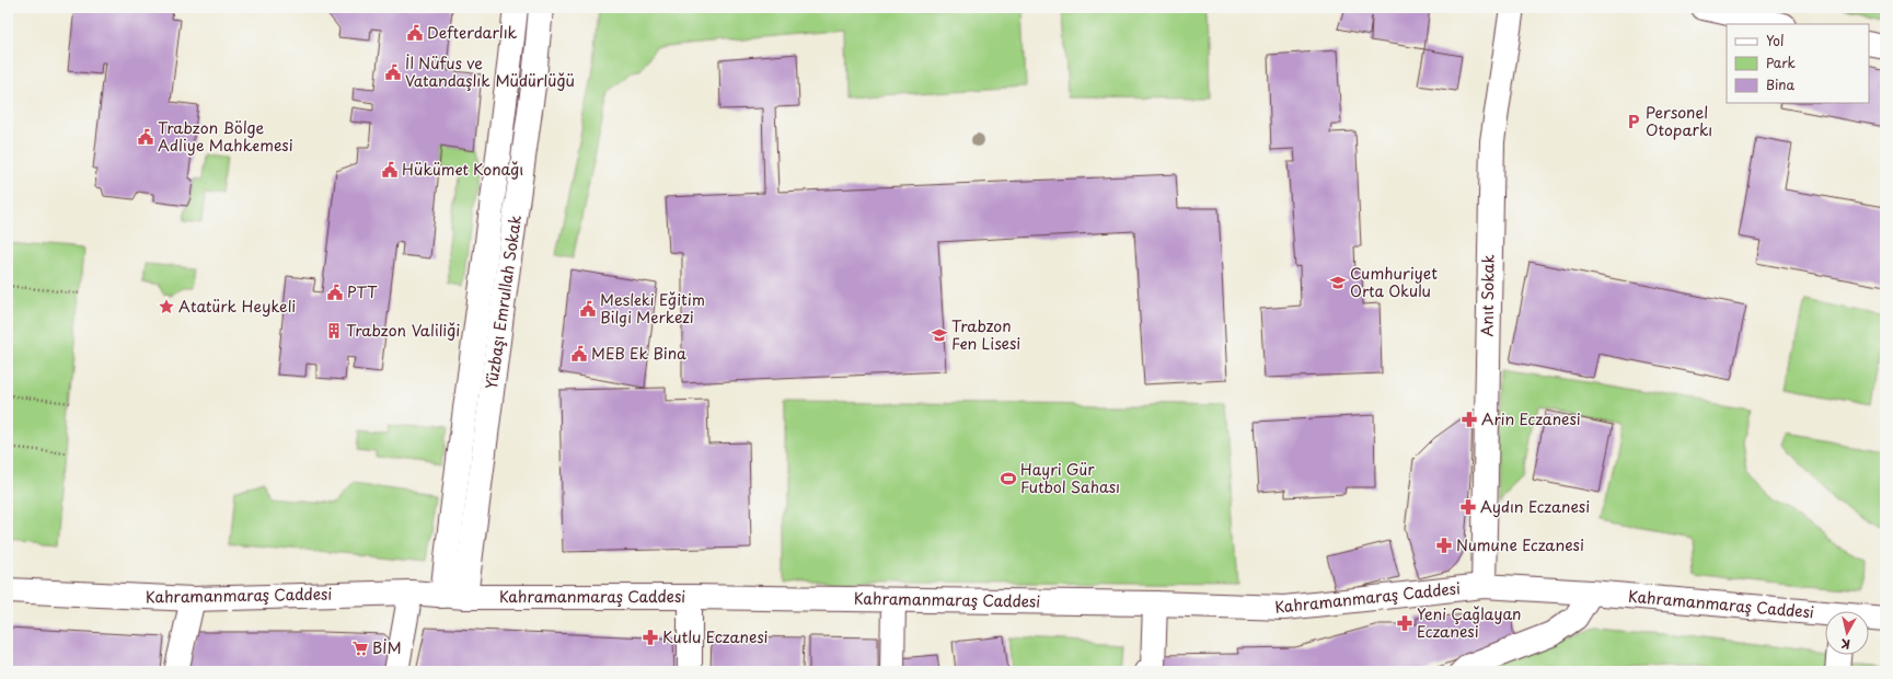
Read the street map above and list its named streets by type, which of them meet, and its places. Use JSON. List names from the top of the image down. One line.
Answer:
{"streets":{"street":["Anıt Sokak","Yüzbaşı Emrullah Sokak","Kahramanmaraş Caddesi"]},"crossings":[["Anıt Sokak","Kahramanmaraş Caddesi"],["Yüzbaşı Emrullah Sokak","Kahramanmaraş Caddesi"]],"places":{"public building":["Defterdarlık","İl Nüfus ve Vatandaşlık Müdürlüğü","Trabzon Bölge Adliye Mahkemesi","Hükümet Konağı","PTT","Mesleki Eğitim Bilgi Merkezi","MEB Ek Bina"],"parking":["Personel Otoparkı"],"school or university":["Cumhuriyet Orta Okulu","Trabzon Fen Lisesi"],"place":["Atatürk Heykeli"],"building":["Trabzon Valiliği"],"pharmacy":["Arin Eczanesi","Aydın Eczanesi","Numune Eczanesi","Yeni Çağlayan Eczanesi","Kutlu Eczanesi"],"sports":["Hayri Gür Futbol Sahası"],"supermarket":["BİM"]},"legend":["Yol","Park","Bina"],"north":"bottom"}
